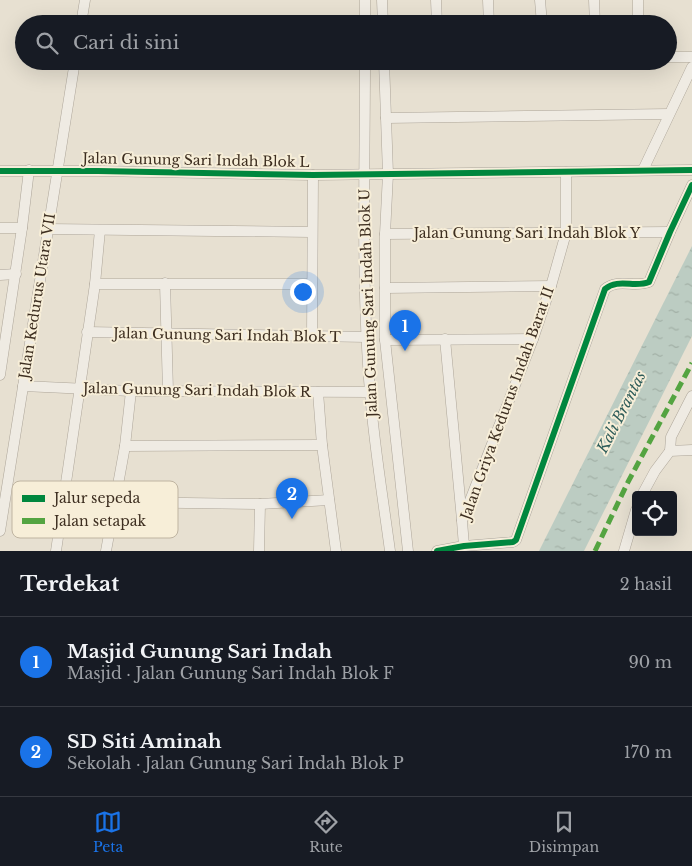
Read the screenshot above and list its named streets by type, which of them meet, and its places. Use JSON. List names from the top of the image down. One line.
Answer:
{"streets":{"street":["Jalan Gunung Sari Indah Blok L","Jalan Gunung Sari Indah Blok Y","Jalan Kedurus Utara VII","Jalan Gunung Sari Indah Blok U","Jalan Gunung Sari Indah Blok T","Jalan Gunung Sari Indah Blok R","Jalan Griya Kedurus Indah Barat II"]},"crossings":[["Jalan Gunung Sari Indah Blok L","Jalan Kedurus Utara VII"],["Jalan Gunung Sari Indah Blok L","Jalan Gunung Sari Indah Blok U"],["Jalan Gunung Sari Indah Blok L","Jalan Griya Kedurus Indah Barat II"],["Jalan Gunung Sari Indah Blok Y","Jalan Griya Kedurus Indah Barat II"],["Jalan Kedurus Utara VII","Jalan Gunung Sari Indah Blok R"],["Jalan Gunung Sari Indah Blok U","Jalan Gunung Sari Indah Blok T"],["Jalan Gunung Sari Indah Blok U","Jalan Gunung Sari Indah Blok R"]],"water":["Kali Brantas"],"legend":["Jalur sepeda","Jalan setapak"],"page":{"search":"Cari di sini","pins":["1","2"],"heading":["Terdekat","2 hasil"],"list":[{"mark":"1","name":"Masjid Gunung Sari Indah","note":"Masjid · Jalan Gunung Sari Indah Blok F","value":"90 m"},{"mark":"2","name":"SD Siti Aminah","note":"Sekolah · Jalan Gunung Sari Indah Blok P","value":"170 m"}],"nav":["Peta","Rute","Disimpan"]}}
